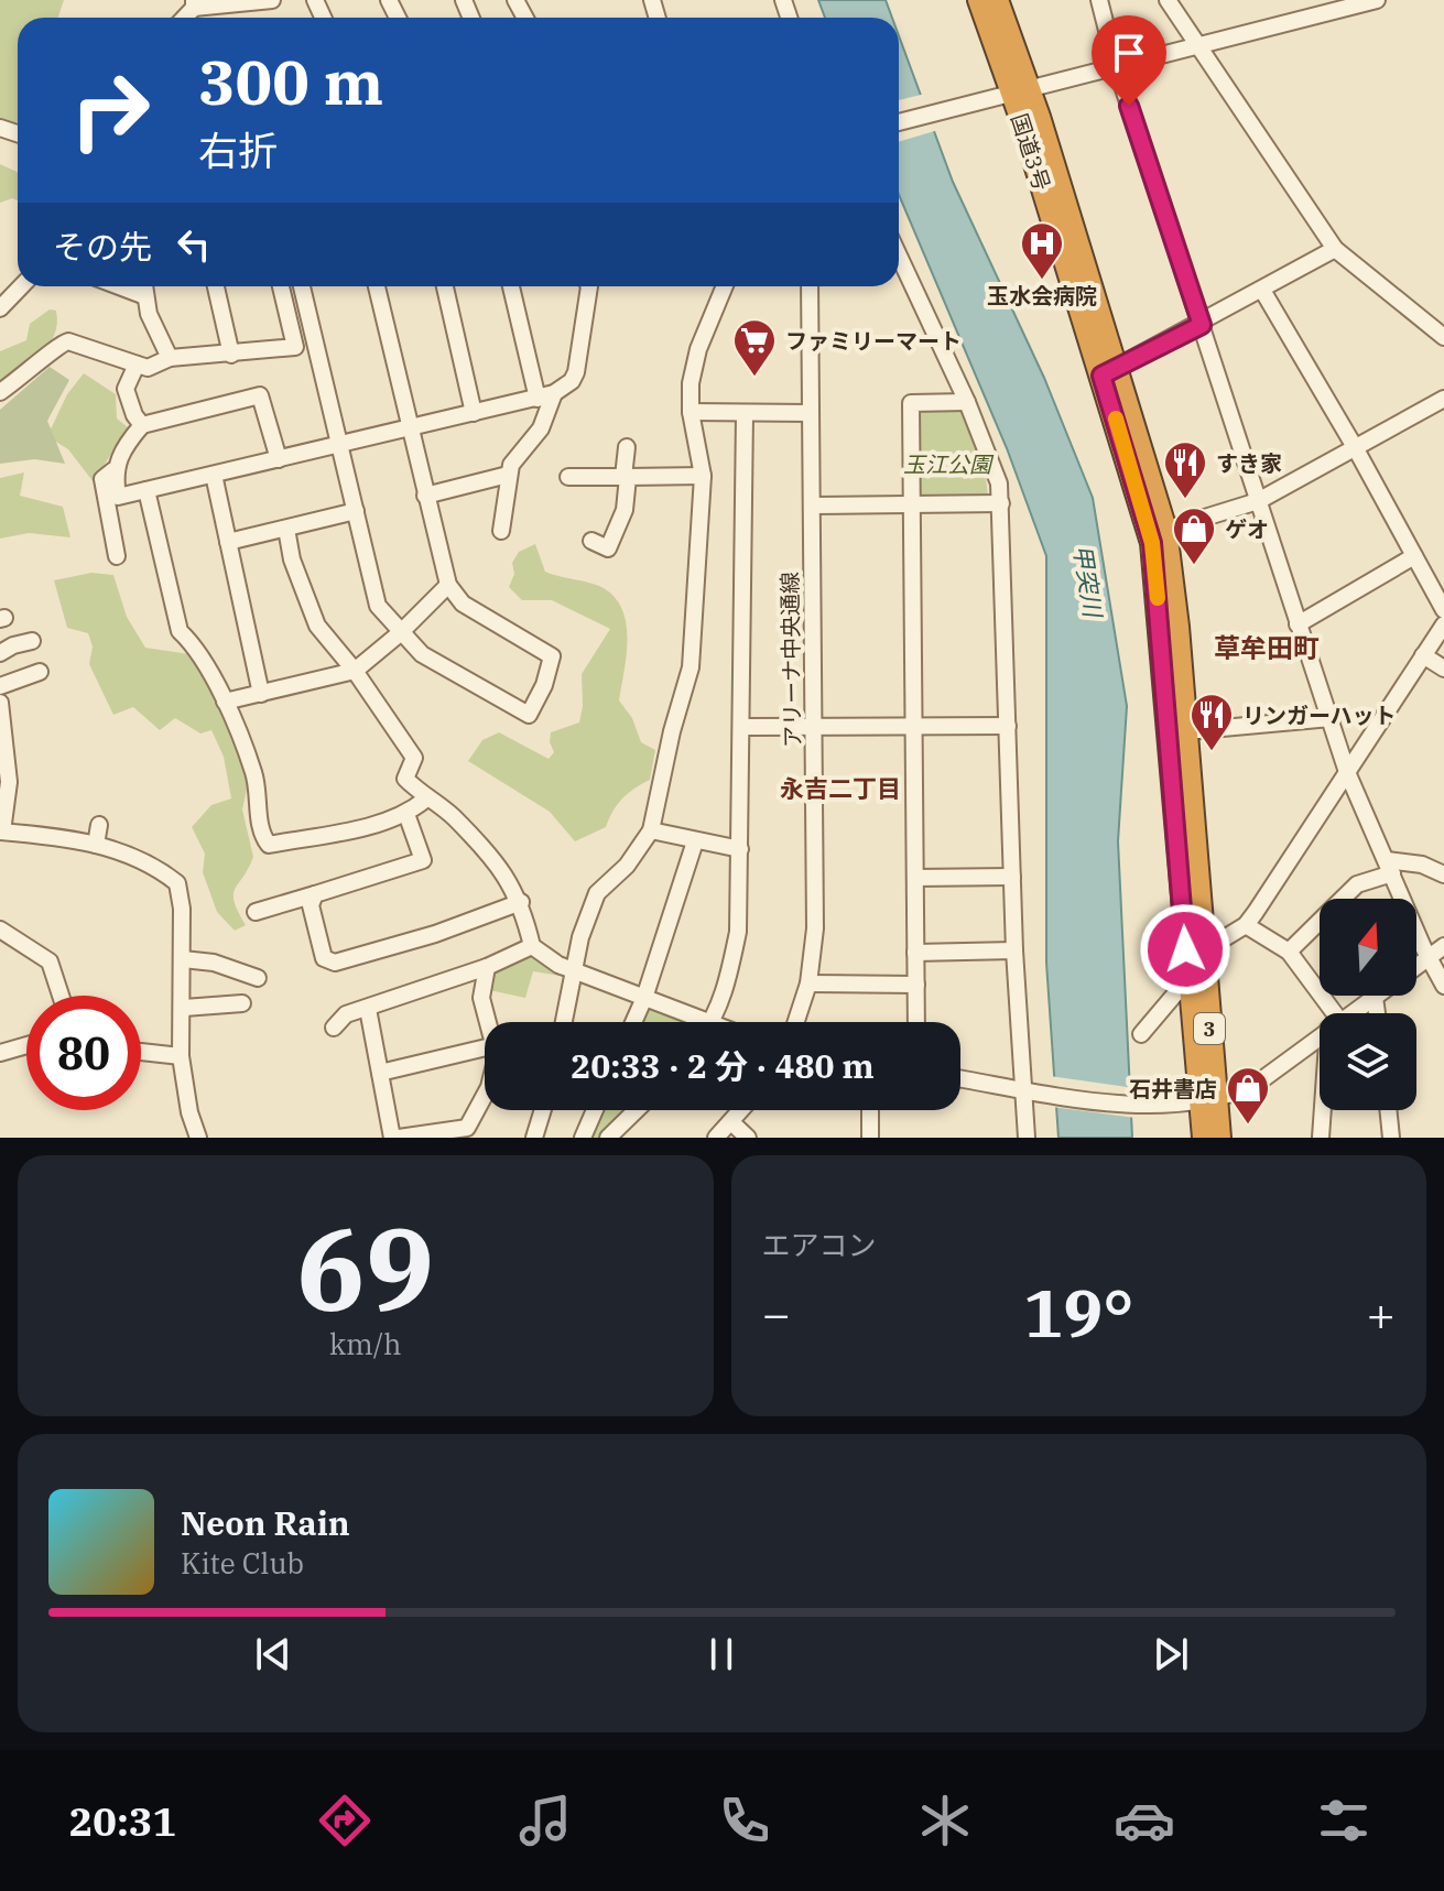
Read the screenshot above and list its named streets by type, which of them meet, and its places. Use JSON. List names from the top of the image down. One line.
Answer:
{"streets":{"highway":["国道3号","3"],"street":["アリーナ中央通線"]},"districts":["草牟田町","永吉二丁目"],"water":["甲突川"],"parks":["玉江公園"],"places":{"hospital":["玉水会病院"],"supermarket":["ファミリーマート"],"restaurant":["すき家","リンガーハット"],"shop":["ゲオ","石井書店"]},"north":"top","page":{"turn":["300 m","右折"],"then":"その先","limit":"80","trip":"20:33 · 2 分 · 480 m","tile":[["69","km/h"],"エアコン"],"heat":["−","19°","+"],"song":["Neon Rain","Kite Club"],"tabs":"20:31"}}
